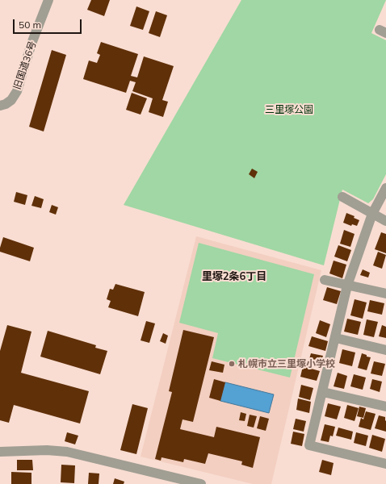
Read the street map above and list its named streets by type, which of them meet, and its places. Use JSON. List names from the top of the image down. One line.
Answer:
{"streets":{"street":["旧国道36号"]},"districts":["里塚2条6丁目"],"parks":["三里塚公園"],"places":["札幌市立三里塚小学校"],"scale_bar":"50 m"}
